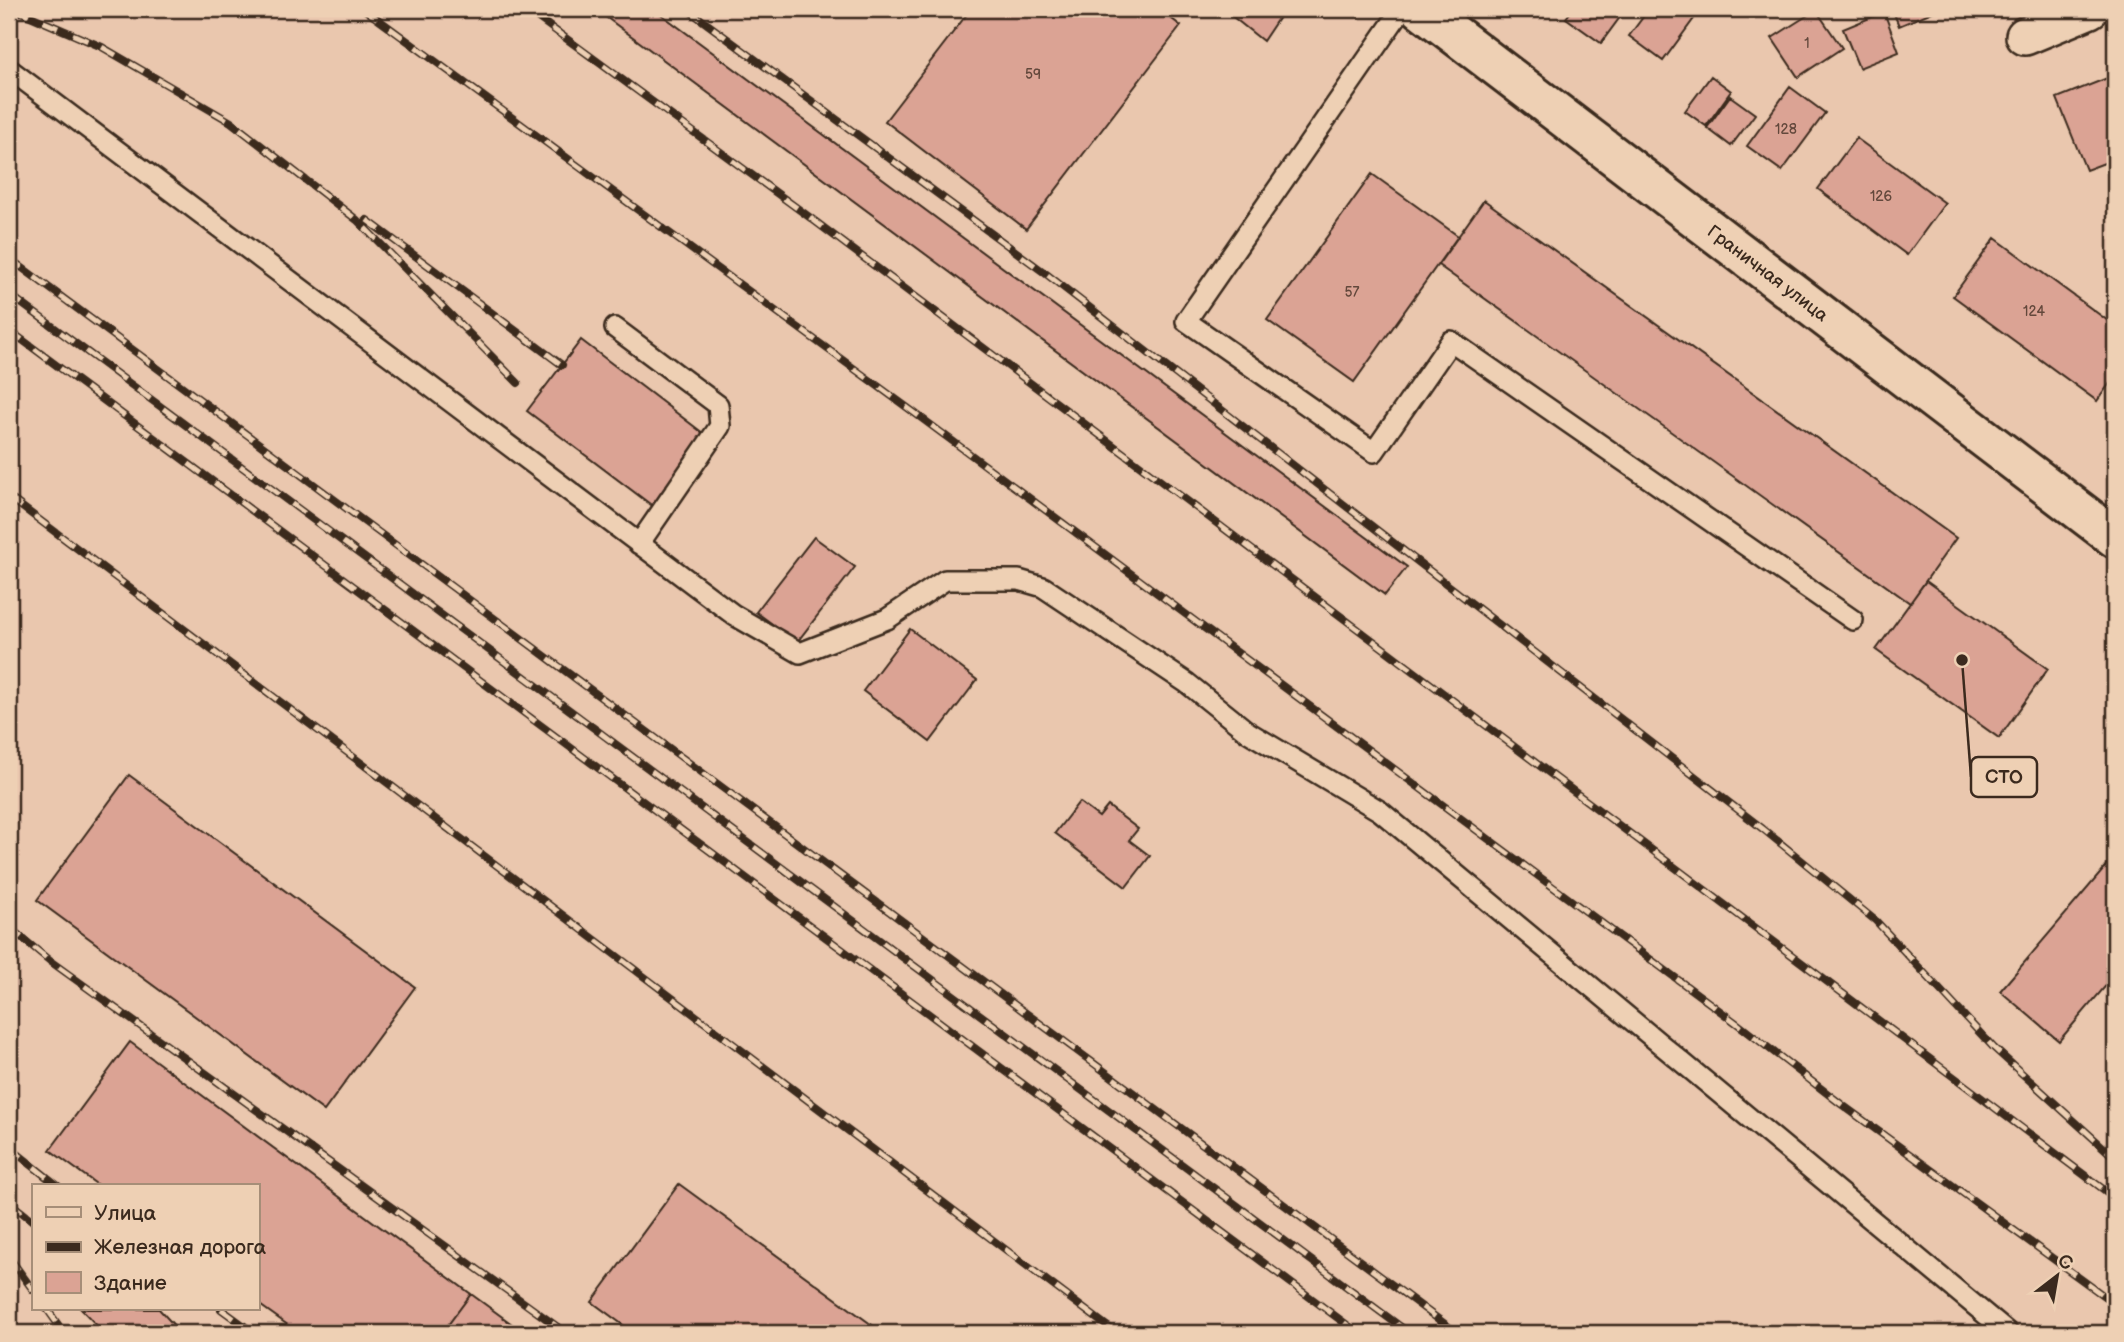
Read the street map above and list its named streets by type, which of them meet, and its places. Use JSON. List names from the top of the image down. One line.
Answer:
{"streets":{"main road":["Граничная улица"]},"places":["СТО"],"house_numbers":["1","59","128","126","57","124"],"legend":["Улица","Железная дорога","Здание"],"north":"top right"}
